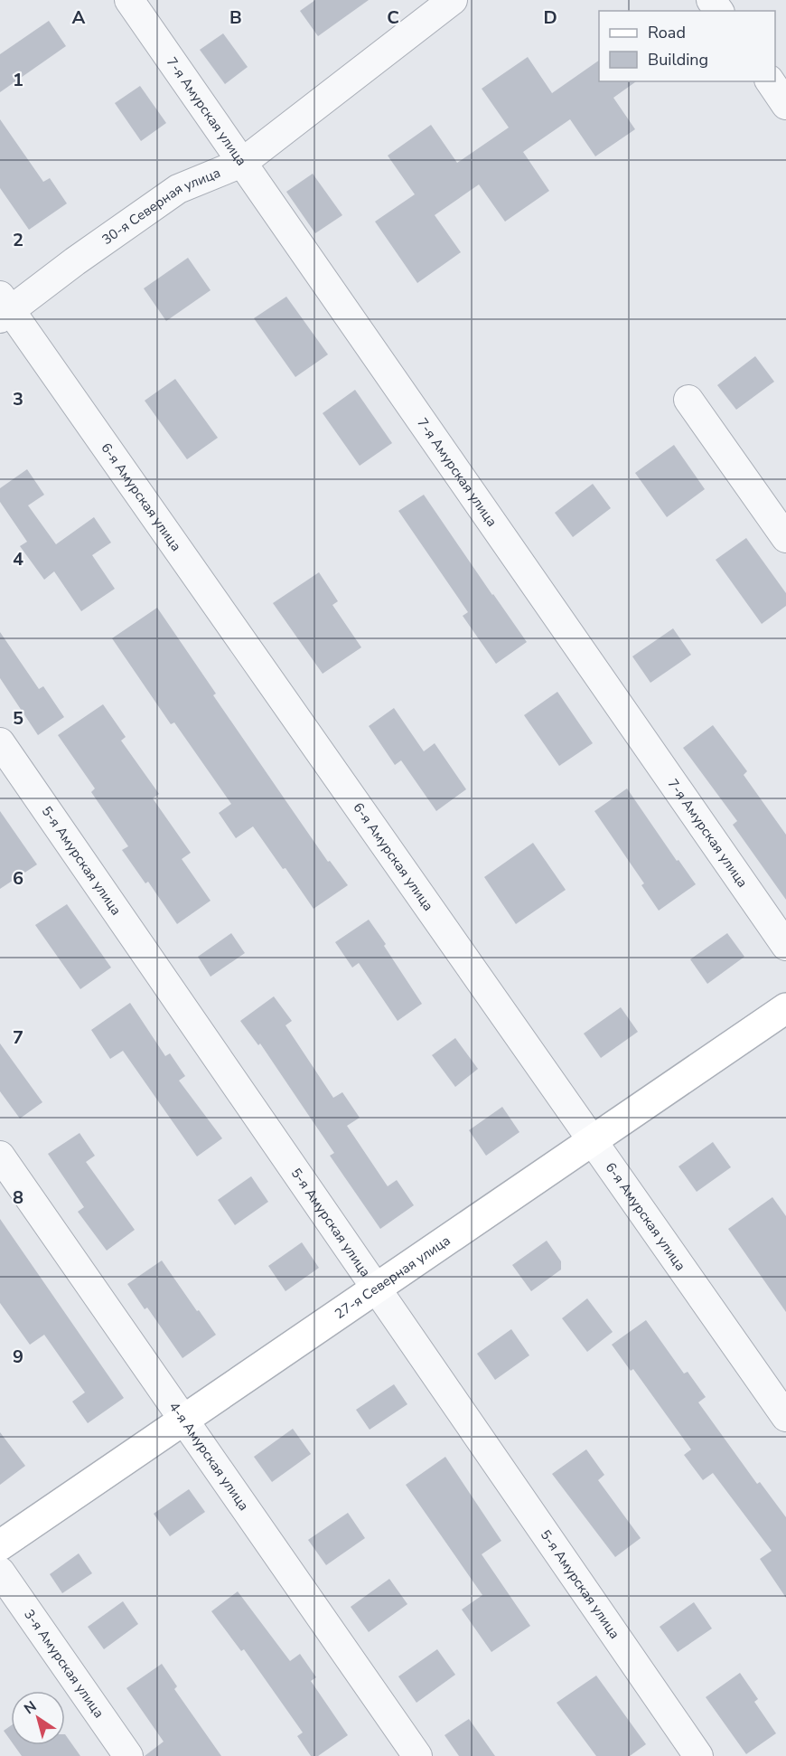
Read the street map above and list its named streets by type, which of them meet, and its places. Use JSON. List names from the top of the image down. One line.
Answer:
{"streets":{"street":["7-я Амурская улица","30-я Северная улица","6-я Амурская улица","5-я Амурская улица","27-я Северная улица","4-я Амурская улица","3-я Амурская улица"]},"crossings":[["7-я Амурская улица","30-я Северная улица"],["30-я Северная улица","6-я Амурская улица"],["6-я Амурская улица","27-я Северная улица"],["5-я Амурская улица","27-я Северная улица"],["27-я Северная улица","4-я Амурская улица"]],"legend":["Road","Building"],"north":"top left","grid":{"columns":["A","B","C","D"],"rows":["1","2","3","4","5","6","7","8","9"]}}
